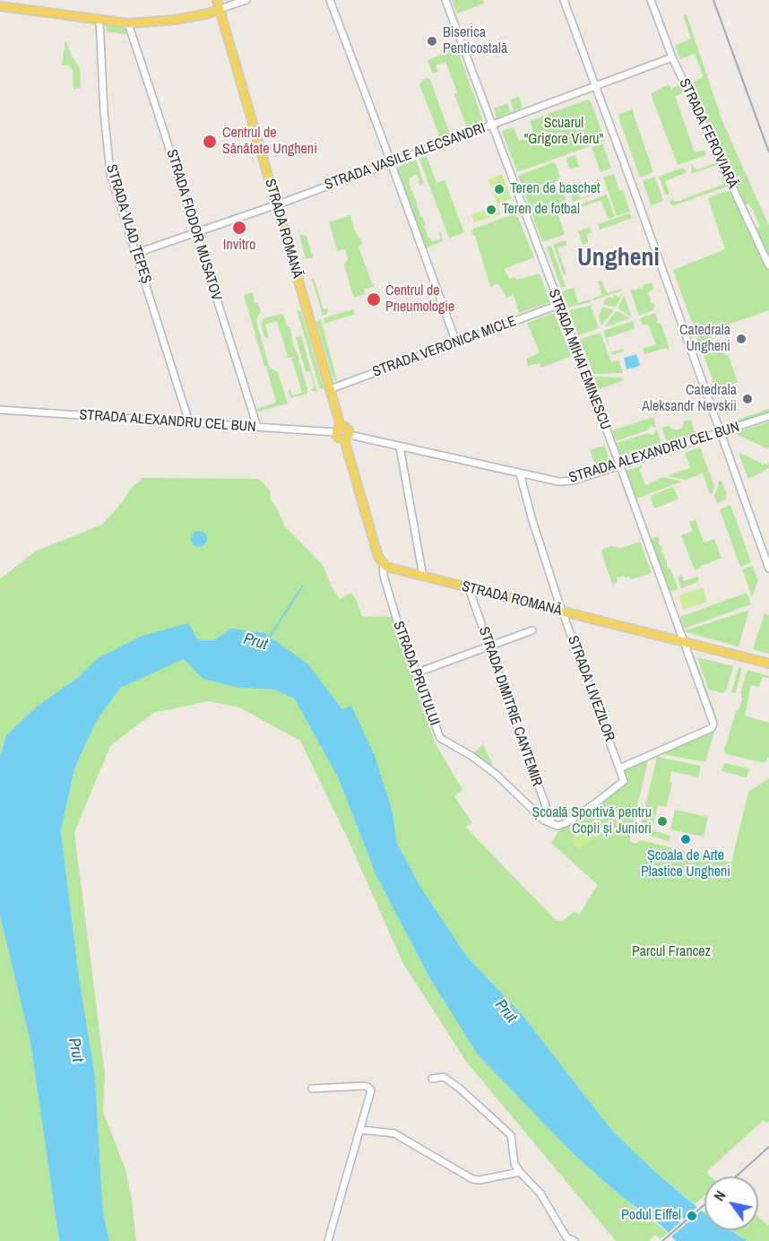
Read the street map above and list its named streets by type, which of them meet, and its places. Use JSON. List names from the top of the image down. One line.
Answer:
{"streets":{"main road":["STRADA ROMANĂ"],"street":["STRADA FEROVIARĂ","STRADA VASILE ALECSANDRI","STRADA VLAD ŢEPEȘ","STRADA FIODOR MUSATOV","STRADA VERONICA MICLE","STRADA MIHAI EMINESCU","STRADA ALEXANDRU CEL BUN","STRADA PRUTULUI","STRADA LIVEZILOR","STRADA DIMITRIE CANTEMIR"]},"crossings":[["STRADA FEROVIARĂ","STRADA VASILE ALECSANDRI"],["STRADA VASILE ALECSANDRI","STRADA VLAD ŢEPEȘ"],["STRADA VASILE ALECSANDRI","STRADA FIODOR MUSATOV"],["STRADA VASILE ALECSANDRI","STRADA ROMANĂ"],["STRADA VASILE ALECSANDRI","STRADA MIHAI EMINESCU"],["STRADA VLAD ŢEPEȘ","STRADA ALEXANDRU CEL BUN"],["STRADA FIODOR MUSATOV","STRADA ALEXANDRU CEL BUN"],["STRADA ROMANĂ","STRADA VERONICA MICLE"],["STRADA ROMANĂ","STRADA MIHAI EMINESCU"],["STRADA ROMANĂ","STRADA ALEXANDRU CEL BUN"],["STRADA ROMANĂ","STRADA PRUTULUI"],["STRADA ROMANĂ","STRADA LIVEZILOR"],["STRADA ROMANĂ","STRADA DIMITRIE CANTEMIR"],["STRADA VERONICA MICLE","STRADA MIHAI EMINESCU"],["STRADA MIHAI EMINESCU","STRADA ALEXANDRU CEL BUN"],["STRADA MIHAI EMINESCU","STRADA LIVEZILOR"],["STRADA ALEXANDRU CEL BUN","STRADA LIVEZILOR"],["STRADA PRUTULUI","STRADA LIVEZILOR"],["STRADA PRUTULUI","STRADA DIMITRIE CANTEMIR"],["STRADA LIVEZILOR","STRADA DIMITRIE CANTEMIR"]],"districts":["Ungheni"],"water":["Prut"],"parks":["Scuarul \"Grigore Vieru\"","Parcul Francez"],"places":["Biserica Penticostală","Centrul de Sănătate Ungheni","Teren de baschet","Teren de fotbal","Invitro","Centrul de Pneumologie","Catedrala Ungheni","Catedrala Aleksandr Nevskii","Școală Sportivă pentru Copii și Juniori","Școala de Arte Plastice Ungheni","Podul Eiffel"],"north":"top left"}
